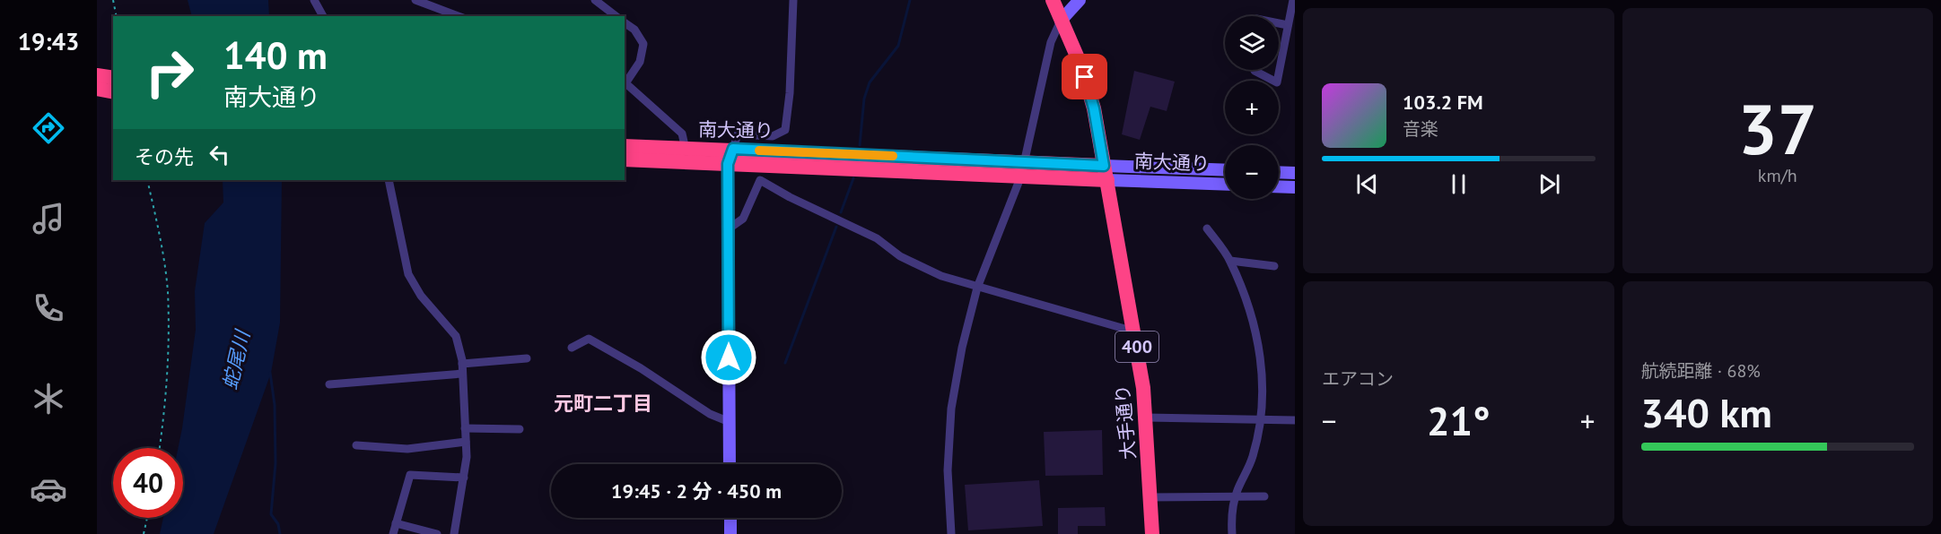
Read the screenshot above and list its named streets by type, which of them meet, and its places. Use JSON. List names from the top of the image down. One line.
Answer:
{"streets":{"highway":["南大通り","400","大手通り"]},"crossings":[["南大通り","400"],["南大通り","大手通り"],["400","大手通り"]],"districts":["元町二丁目"],"water":["蛇尾川"],"page":{"tabs":"19:43","tile":[["37","km/h"],"エアコン",["航続距離 · 68%","340 km"]],"map_buttons":["+","−"],"turn":["140 m","南大通り"],"song":["103.2 FM","音楽"],"then":"その先","heat":["−","21°","+"],"limit":"40","trip":"19:45 · 2 分 · 450 m"}}
